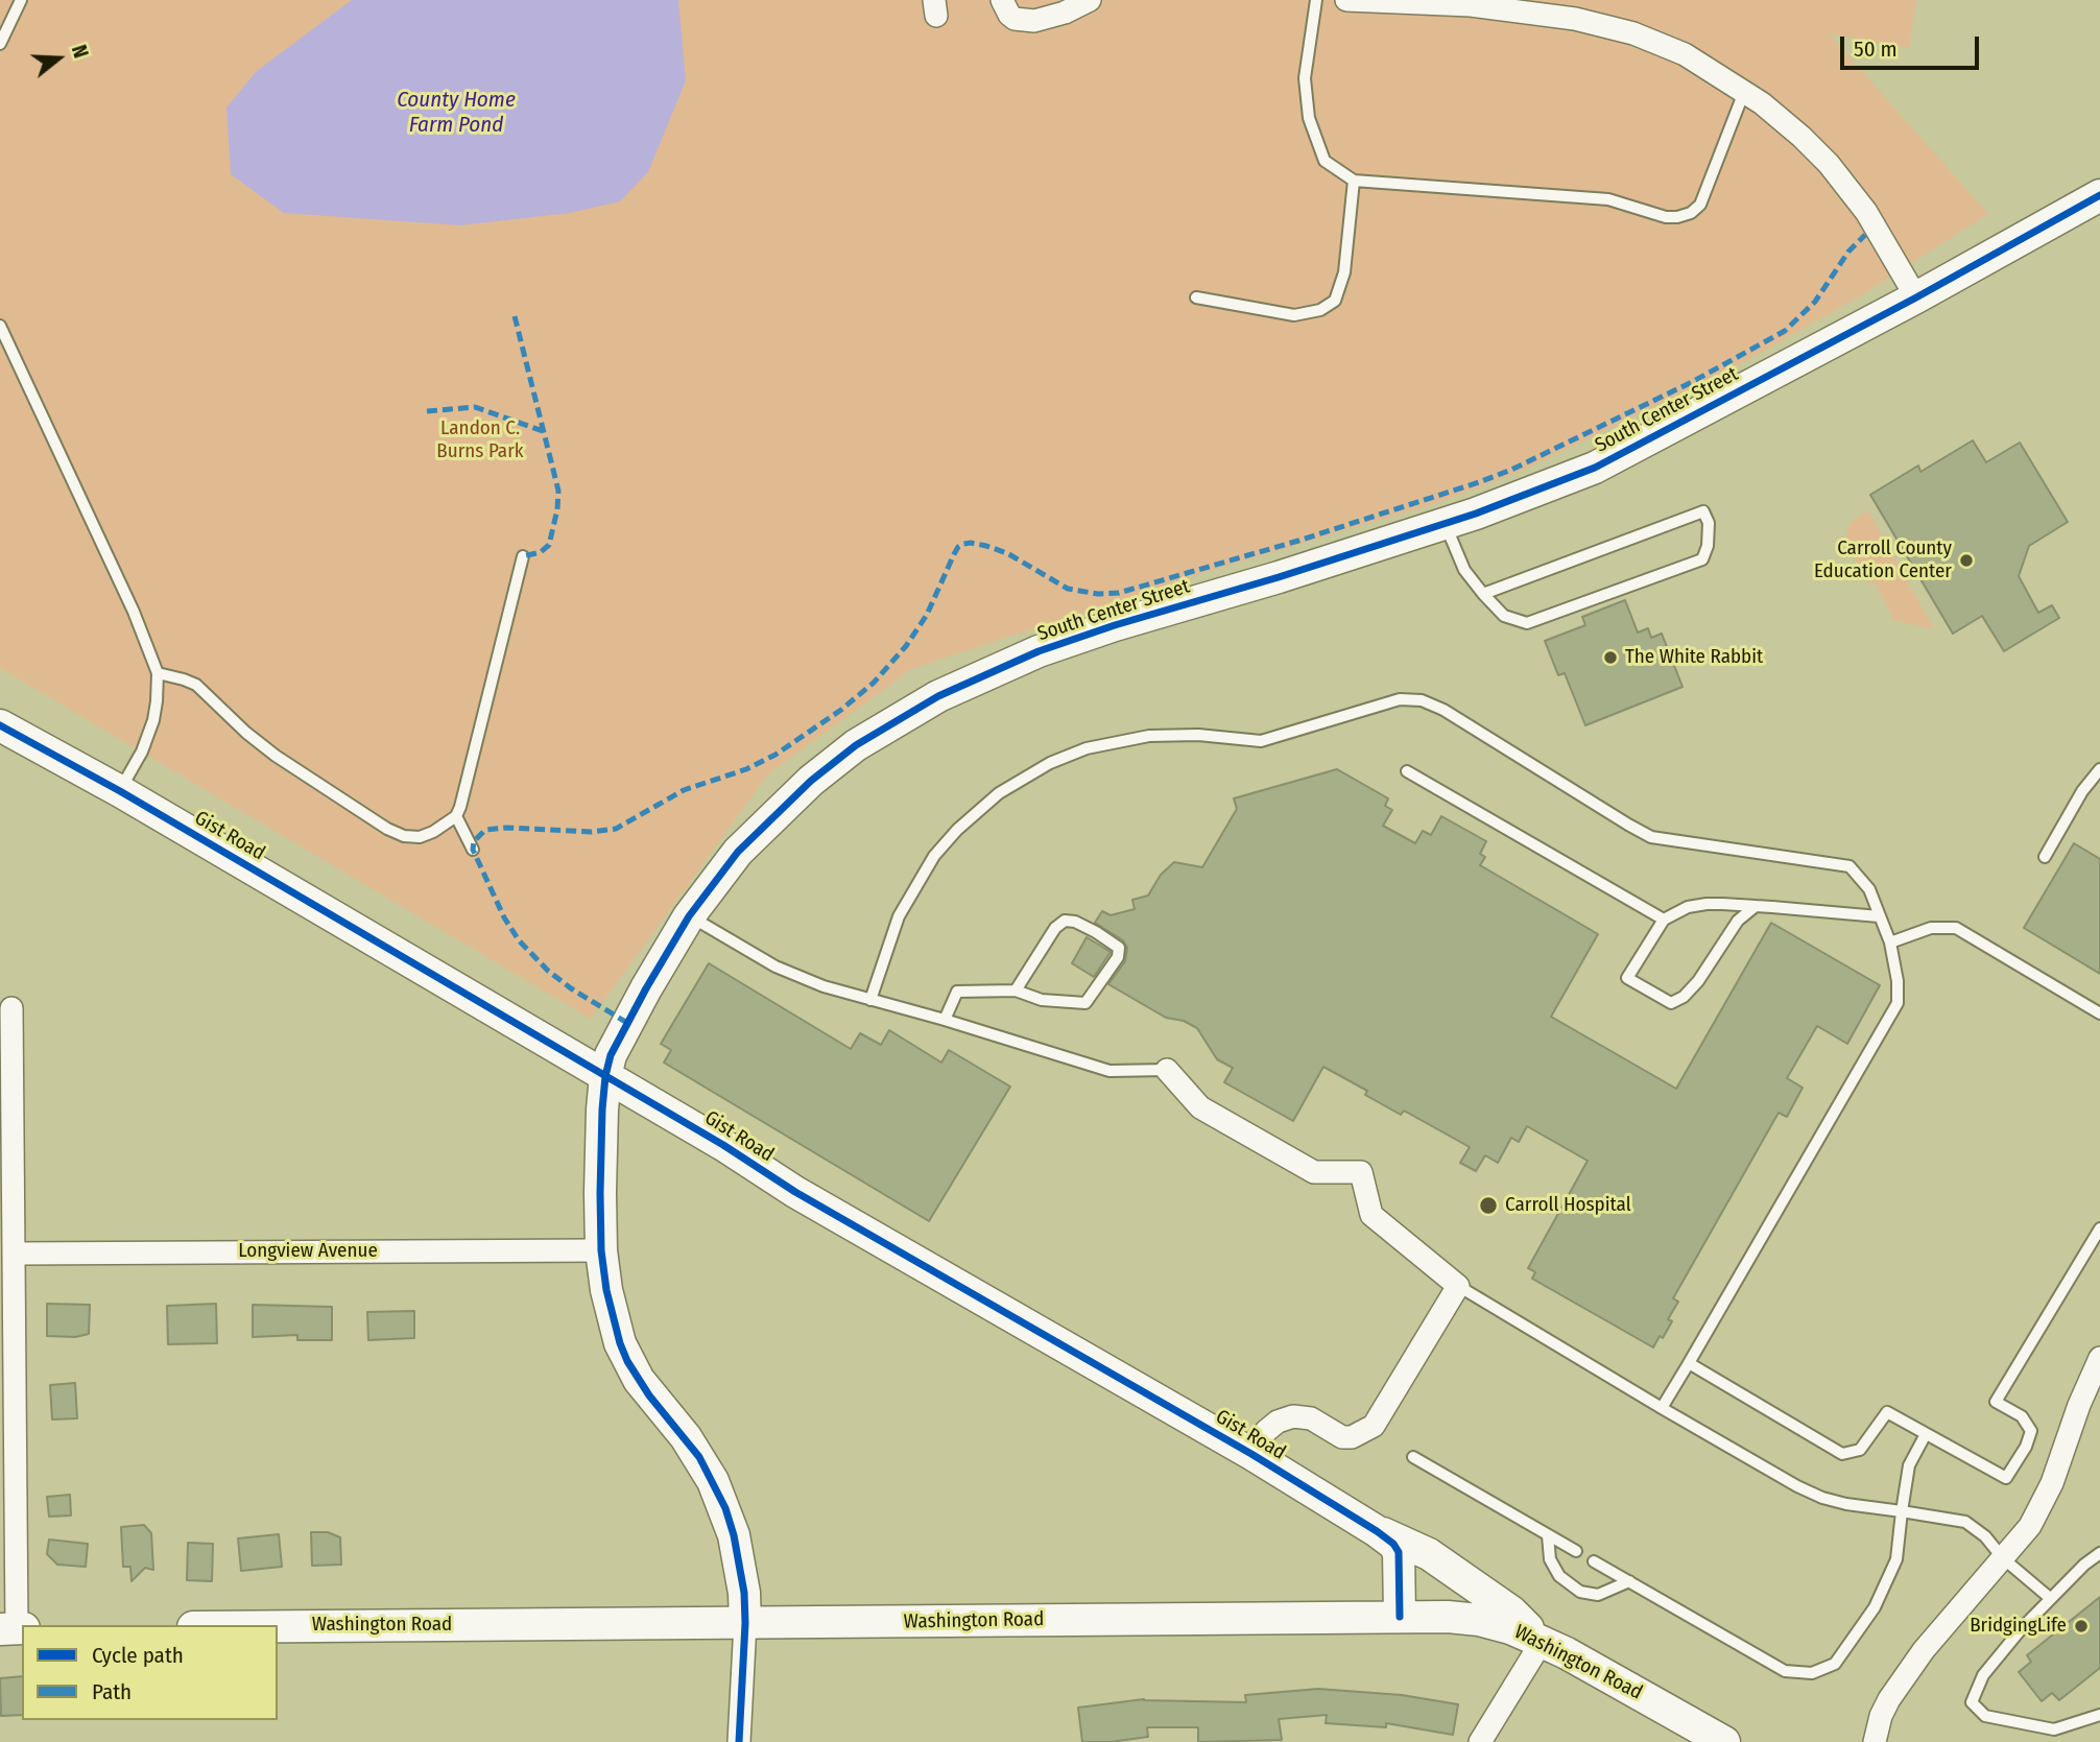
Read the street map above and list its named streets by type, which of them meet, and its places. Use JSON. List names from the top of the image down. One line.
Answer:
{"streets":{"street":["South Center Street","Gist Road","Longview Avenue","Washington Road"]},"crossings":[["South Center Street","Gist Road"],["South Center Street","Longview Avenue"],["South Center Street","Washington Road"],["Gist Road","Washington Road"]],"water":["County Home Farm Pond"],"parks":["Landon C. Burns Park"],"places":["Carroll County Education Center","The White Rabbit","Carroll Hospital","BridgingLife"],"legend":["Cycle path","Path"],"scale_bar":"50 m","north":"right"}
